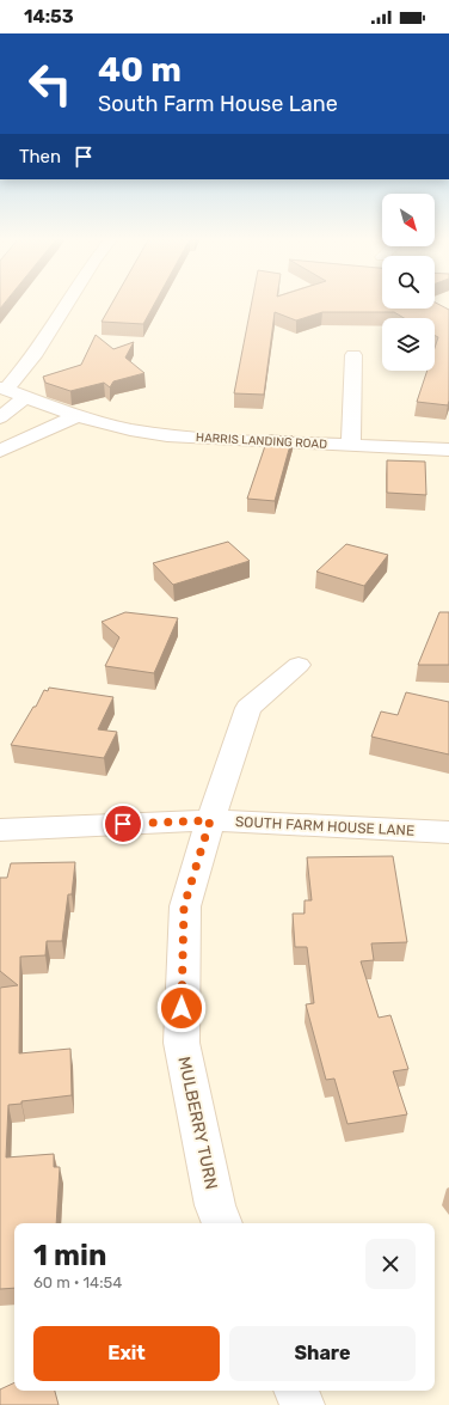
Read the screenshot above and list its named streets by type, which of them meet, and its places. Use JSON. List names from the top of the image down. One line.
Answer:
{"streets":{"street":["HARRIS LANDING ROAD","SOUTH FARM HOUSE LANE","MULBERRY TURN"]},"crossings":[["SOUTH FARM HOUSE LANE","MULBERRY TURN"]],"north":"bottom right","page":{"status":"14:53","turn":["40 m","South Farm House Lane"],"then":"Then","heading":["1 min","60 m · 14:54"],"buttons":["Exit","Share"]}}
